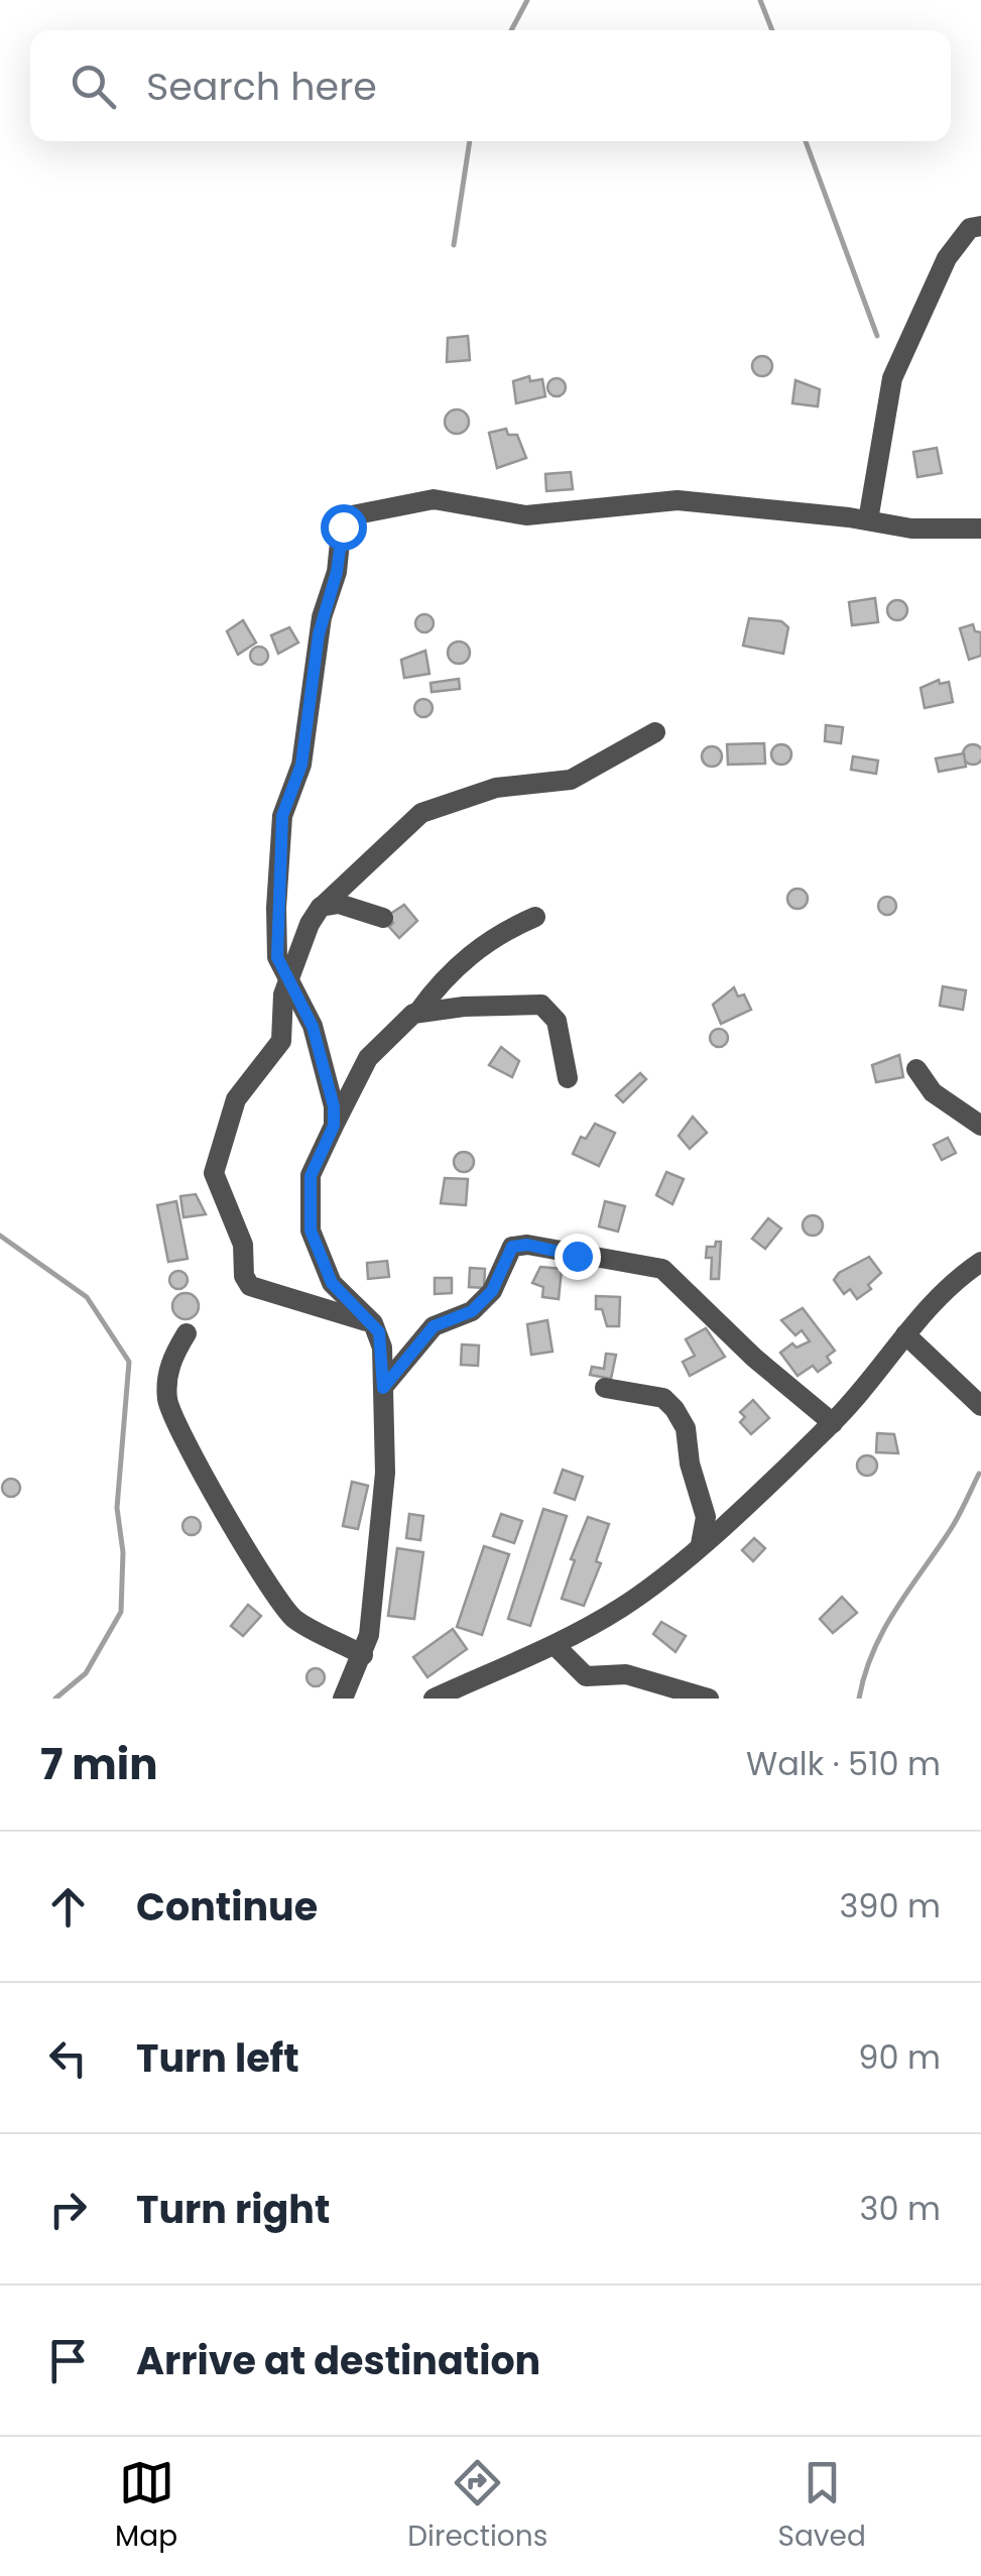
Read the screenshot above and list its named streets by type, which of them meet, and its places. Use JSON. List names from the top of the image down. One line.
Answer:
{"page":{"search":"Search here","heading":["7 min","Walk · 510 m"],"list":[["Continue","390 m"],["Turn left","90 m"],["Turn right","30 m"],"Arrive at destination"],"nav":["Map","Directions","Saved"]}}
